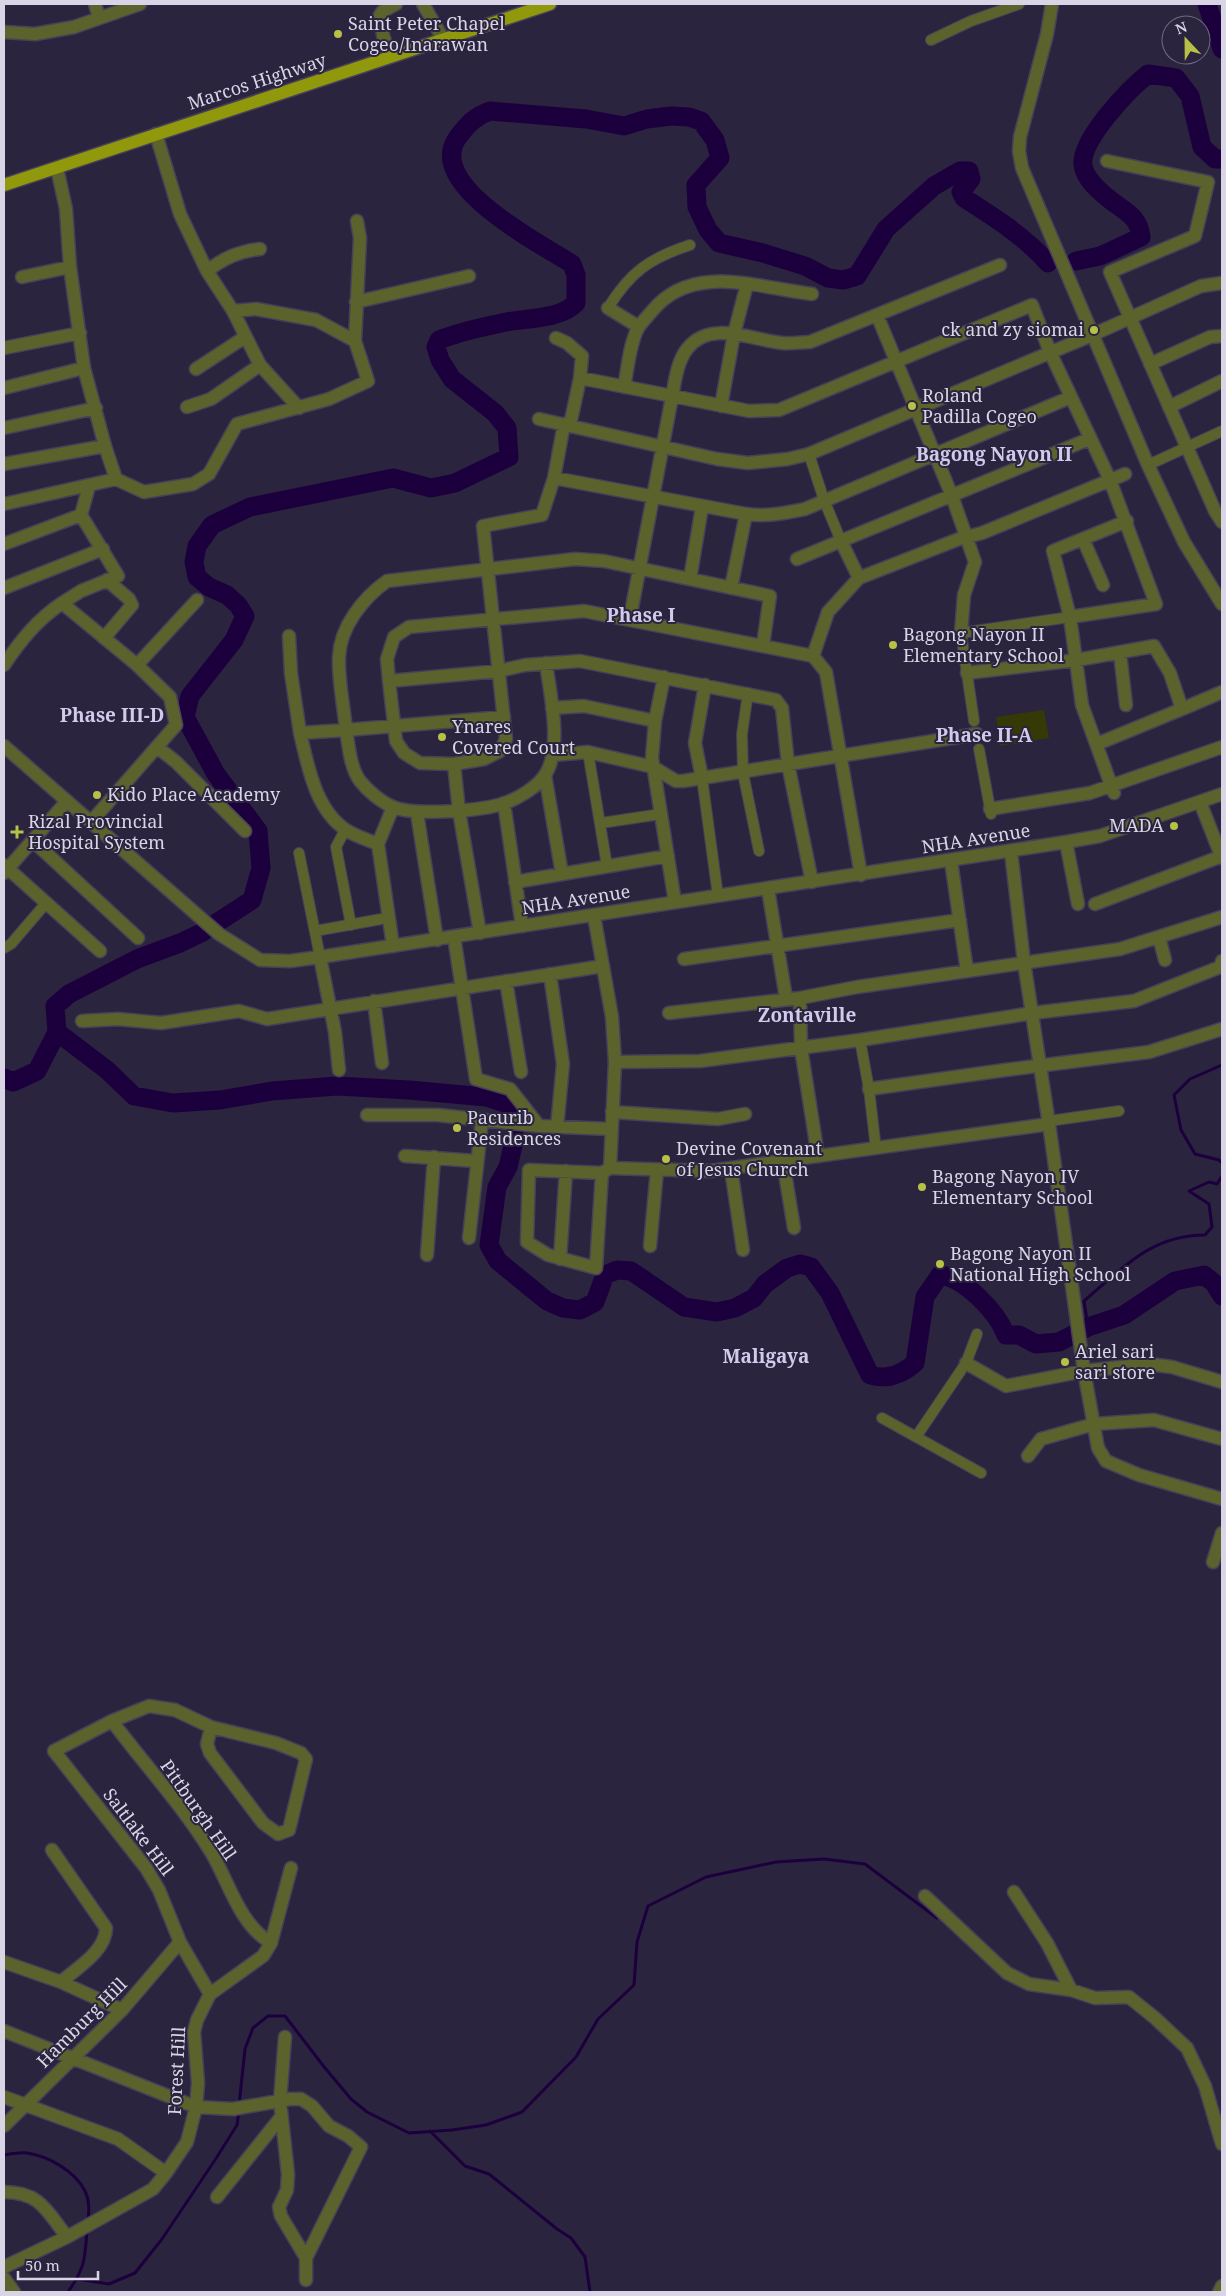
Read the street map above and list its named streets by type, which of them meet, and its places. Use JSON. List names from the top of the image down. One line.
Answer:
{"streets":{"main road":["Marcos Highway"],"street":["NHA Avenue","Pittburgh Hill","Saltlake Hill","Hamburg Hill","Forest Hill"]},"crossings":[["Pittburgh Hill","Saltlake Hill"],["Pittburgh Hill","Forest Hill"],["Saltlake Hill","Hamburg Hill"],["Saltlake Hill","Forest Hill"]],"districts":["Bagong Nayon II","Phase I","Phase III-D","Phase II-A","Zontaville","Maligaya"],"places":{"other":["Saint Peter Chapel Cogeo/Inarawan","ck and zy siomai","Roland Padilla Cogeo","Bagong Nayon II Elementary School","Ynares Covered Court","Kido Place Academy","MADA","Pacurib Residences","Devine Covenant of Jesus Church","Bagong Nayon IV Elementary School","Bagong Nayon II National High School","Ariel sari sari store"],"health":["Rizal Provincial Hospital System"]},"scale_bar":"50 m","north":"top"}
